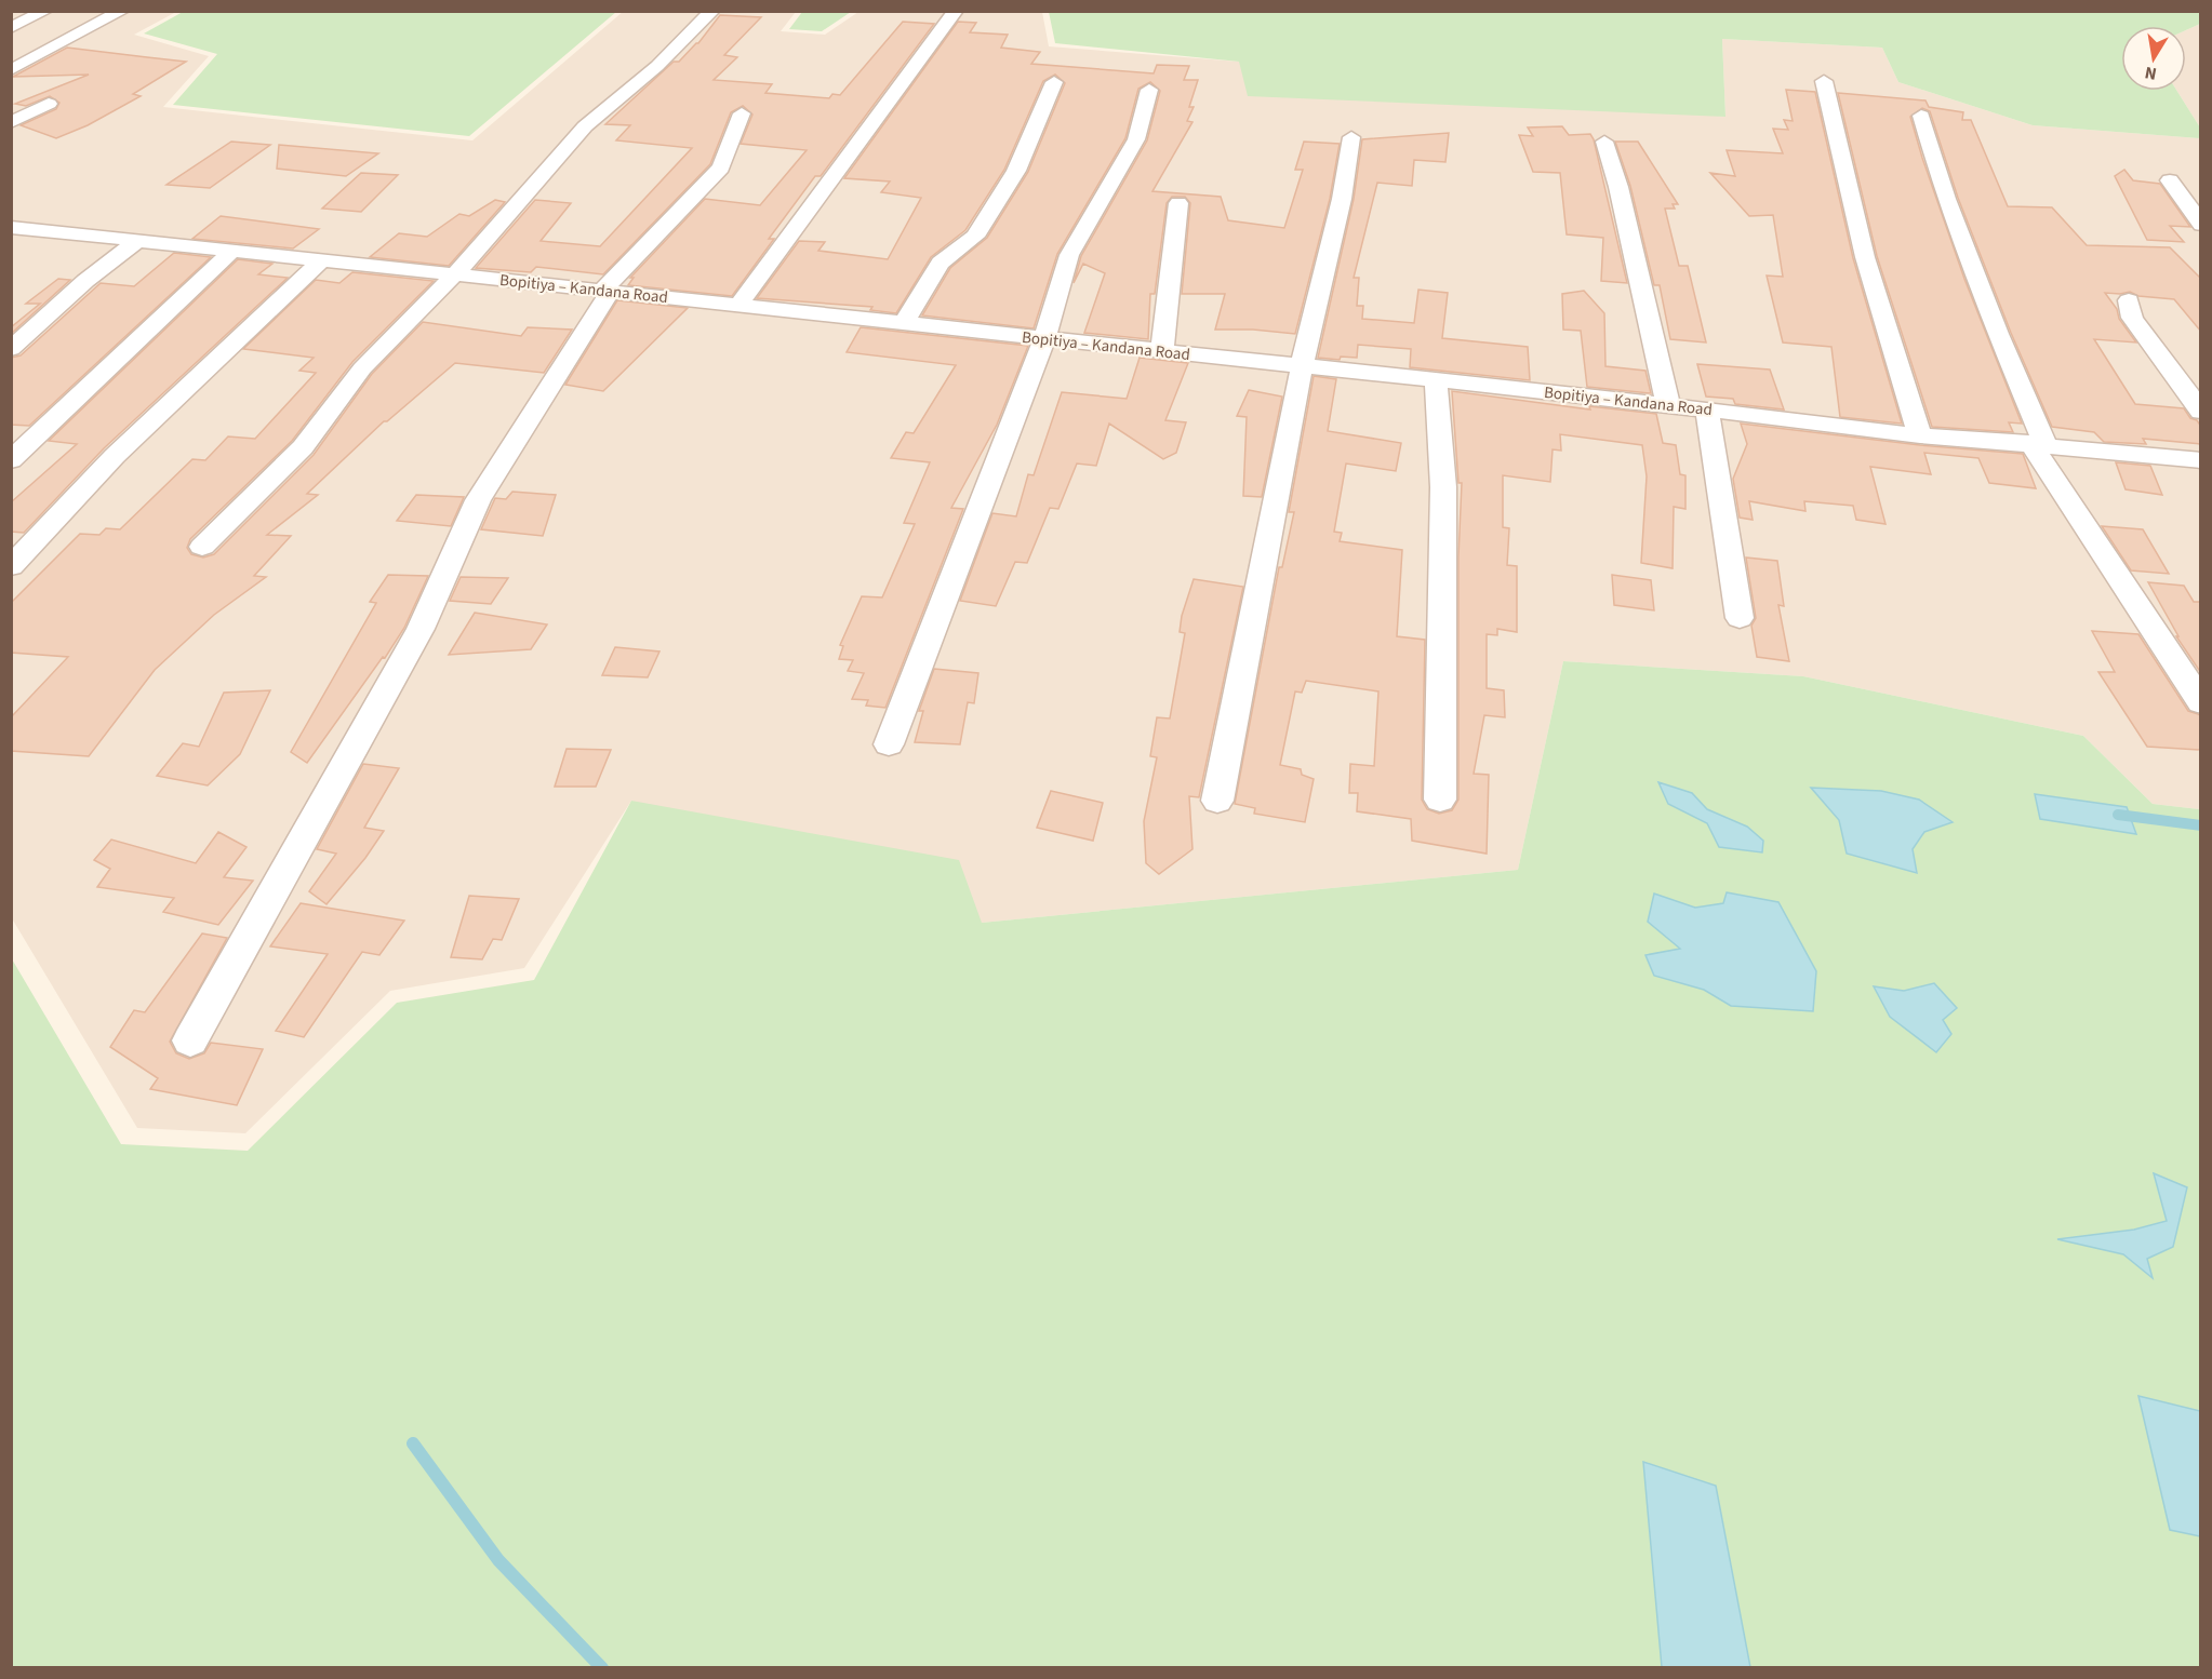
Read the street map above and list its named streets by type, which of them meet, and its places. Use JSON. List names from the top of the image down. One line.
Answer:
{"streets":{"street":["Bopitiya – Kandana Road"]},"north":"bottom"}
